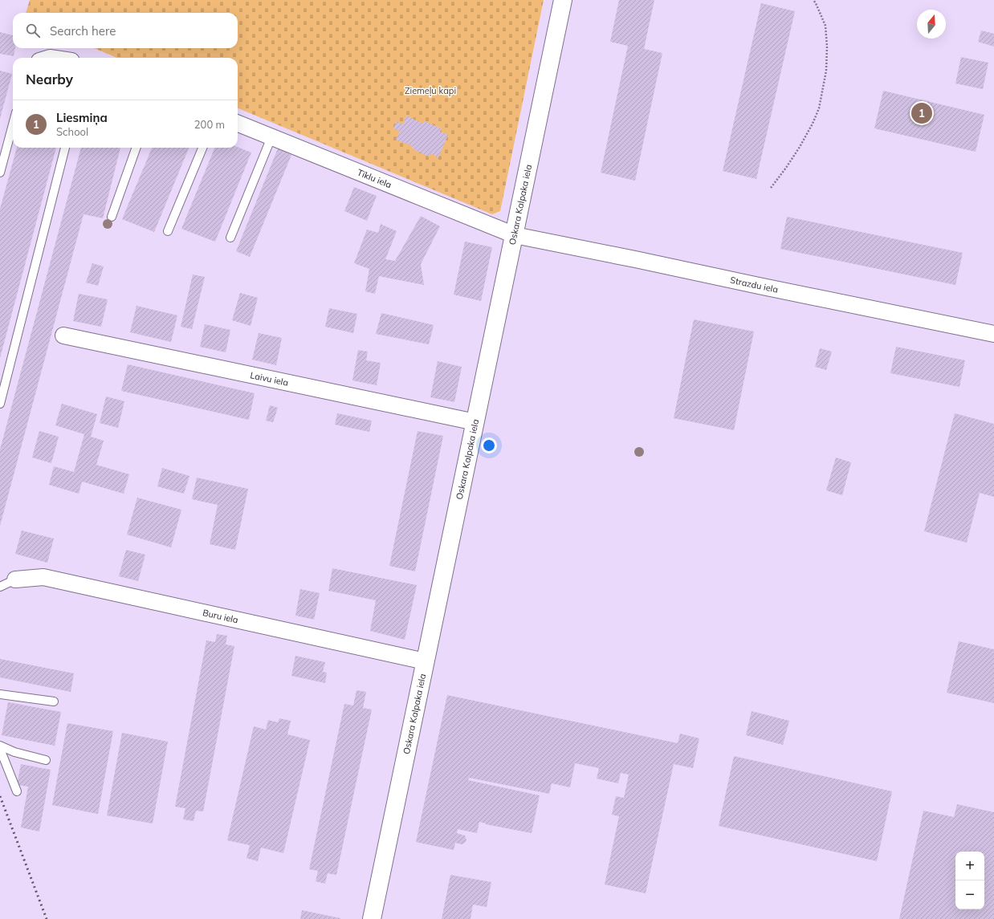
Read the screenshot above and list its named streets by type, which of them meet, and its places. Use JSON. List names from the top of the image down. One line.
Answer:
{"streets":{"main road":["Oskara Kalpaka iela"],"street":["Tīklu iela","Strazdu iela","Laivu iela","Buru iela"]},"crossings":[["Tīklu iela","Oskara Kalpaka iela"],["Tīklu iela","Strazdu iela"],["Oskara Kalpaka iela","Strazdu iela"],["Oskara Kalpaka iela","Laivu iela"],["Oskara Kalpaka iela","Buru iela"]],"parks":["Ziemeļu kapi"],"north":"top","page":{"search":"Search here","heading":"Nearby","list":[{"mark":"1","name":"Liesmiņa","note":"School","value":"200 m"}],"pins":"1","map_buttons":["+","−"]}}
